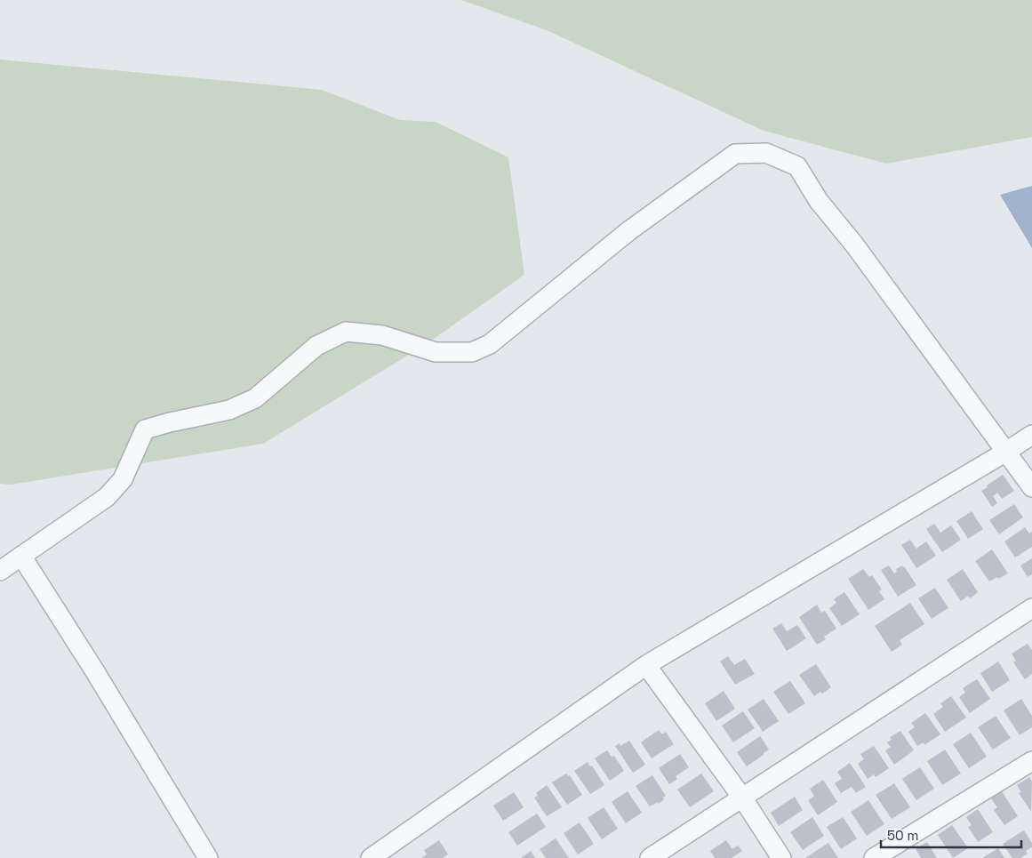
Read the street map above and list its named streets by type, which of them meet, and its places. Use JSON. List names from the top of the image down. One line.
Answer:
{"scale_bar":"50 m"}
